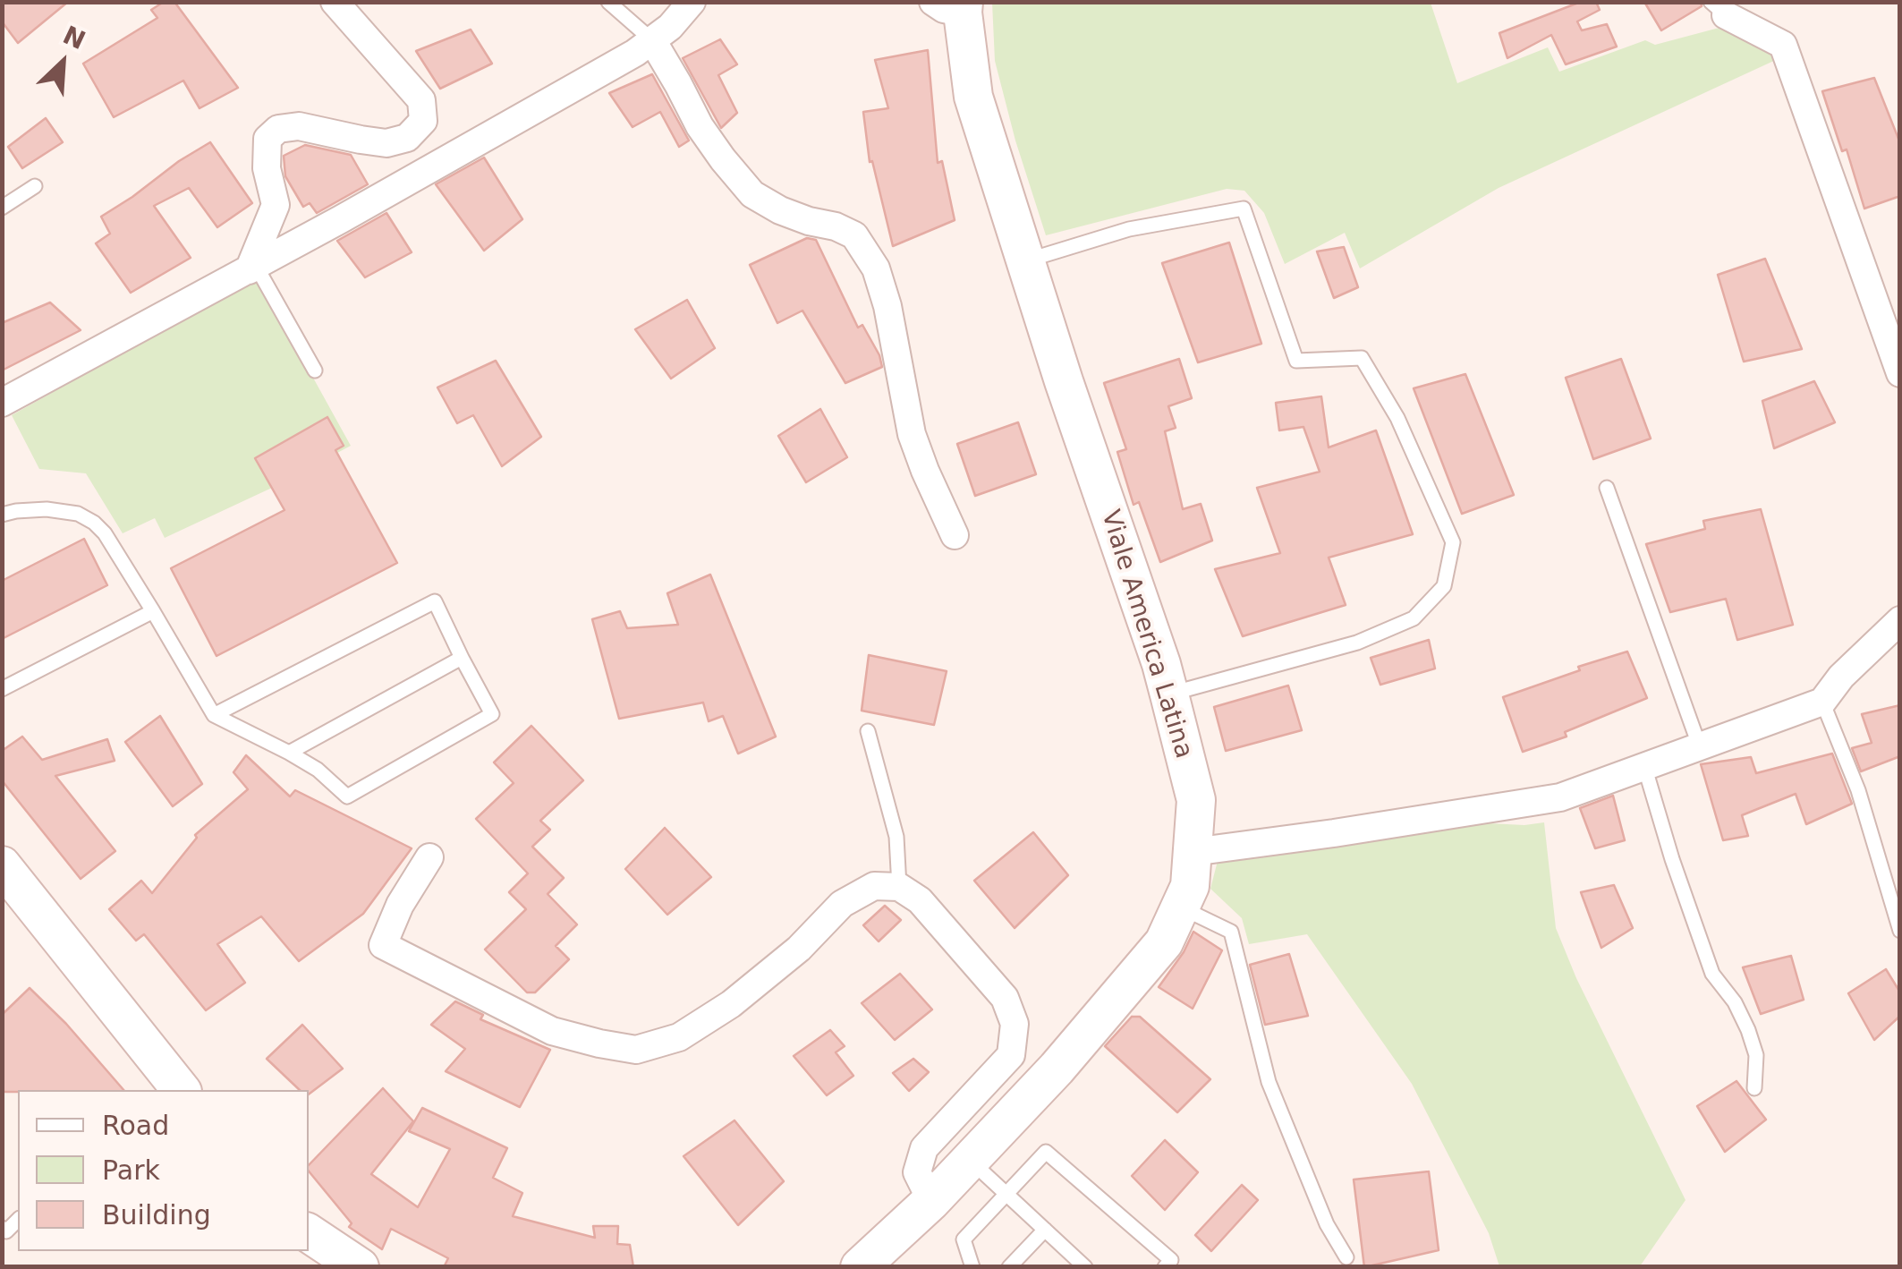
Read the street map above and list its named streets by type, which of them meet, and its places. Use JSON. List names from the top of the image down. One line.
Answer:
{"streets":{"main road":["Viale America Latina"]},"legend":["Road","Park","Building"],"north":"top right"}
